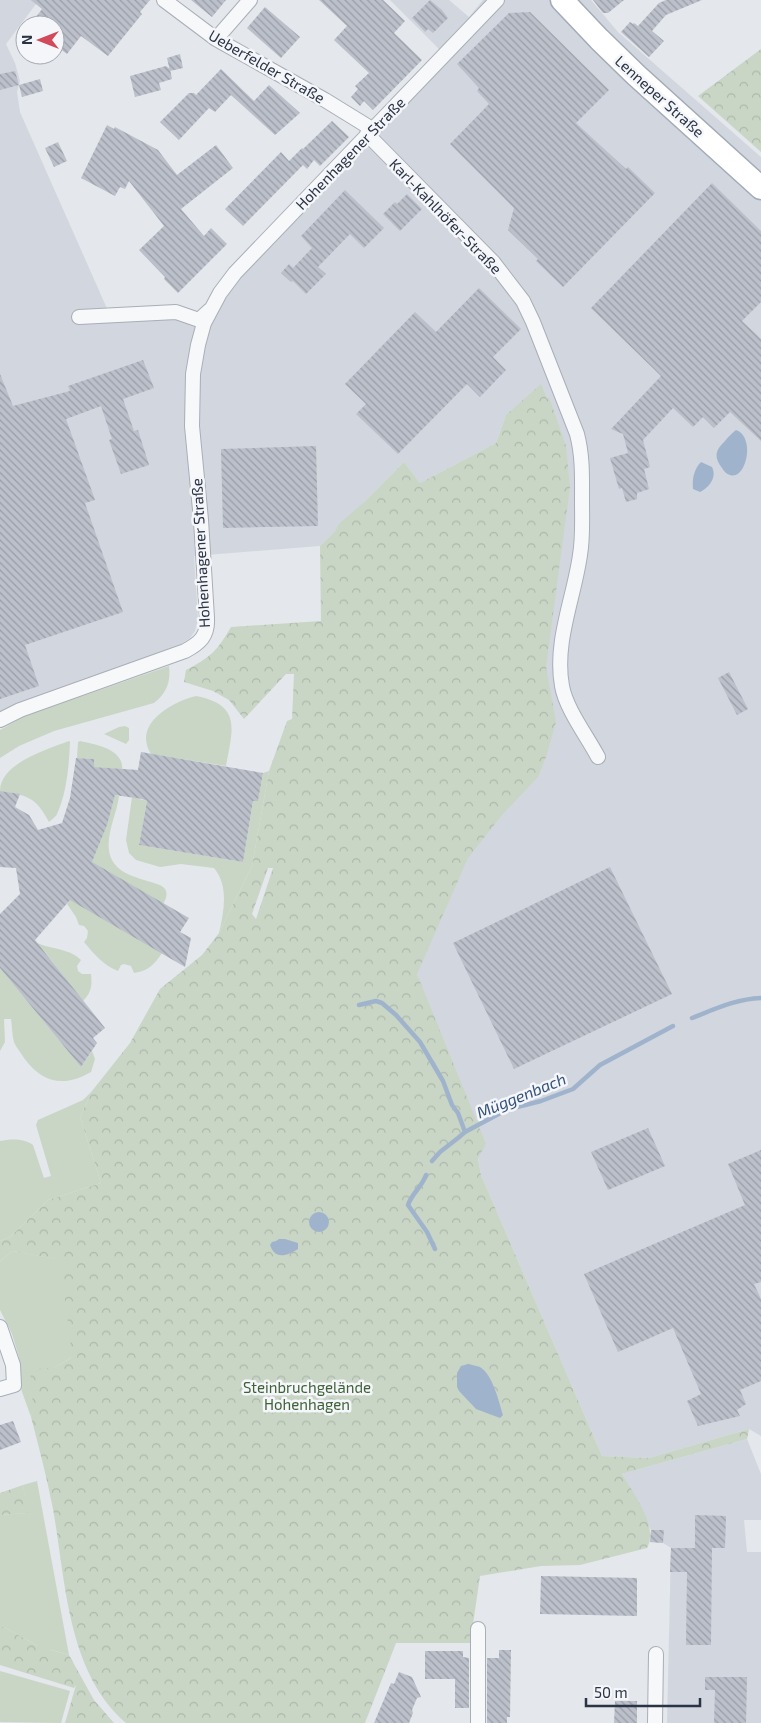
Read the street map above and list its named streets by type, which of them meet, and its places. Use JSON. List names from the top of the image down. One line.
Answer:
{"streets":{"main road":["Lenneper Straße"],"street":["Ueberfelder Straße","Hohenhagener Straße","Karl-Kahlhöfer-Straße"]},"crossings":[["Ueberfelder Straße","Hohenhagener Straße"],["Ueberfelder Straße","Karl-Kahlhöfer-Straße"],["Hohenhagener Straße","Karl-Kahlhöfer-Straße"]],"water":["Müggenbach"],"parks":["Steinbruchgelände Hohenhagen"],"scale_bar":"50 m","north":"left"}
